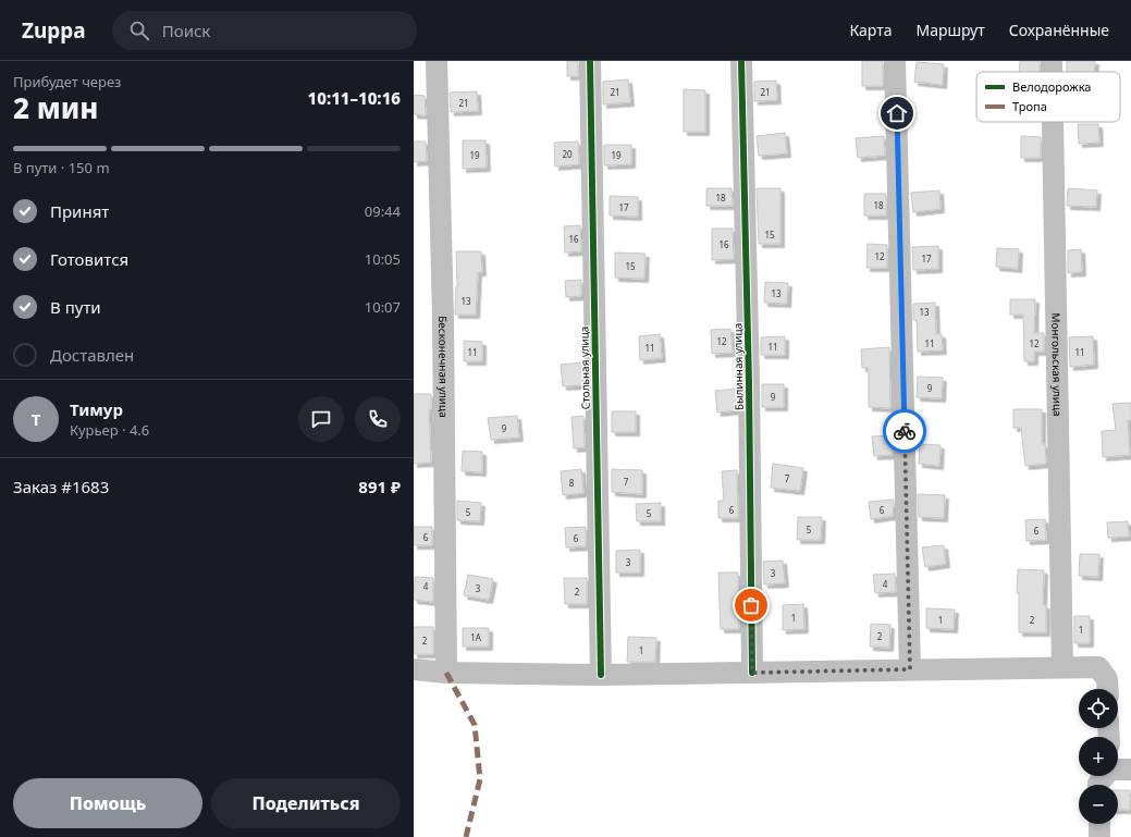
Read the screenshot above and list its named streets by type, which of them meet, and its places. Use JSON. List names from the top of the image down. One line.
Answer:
{"streets":{"street":["Монгольская улица","Бесконечная улица","Былинная улица","Стольная улица"]},"house_numbers":["21","21","21","20","19","19","18","18","17","15","16","16","12","17","15","13","13","13","12","11","12","11","11","11","11","9","9","9","7","7","8","6","6","5","5","5","6","6","6","3","3","4","4","3","2","1","1","2","1","2","1А","2","1"],"legend":["Велодорожка","Тропа"],"page":{"header":"Zuppa","search":"Поиск","nav":["Карта","Маршрут","Сохранённые"],"heading":["2 мин","Прибудет через","10:11–10:16"],"panel":["Тимур","Курьер · 4.6","Заказ #1683","891 ₽"],"bar":"В пути · 150 m","list":[["Принят","09:44"],["Готовится","10:05"],["В пути","10:07"],"Доставлен"],"round":"Т","map_buttons":["+","−"],"buttons":["Помощь","Поделиться"]}}
